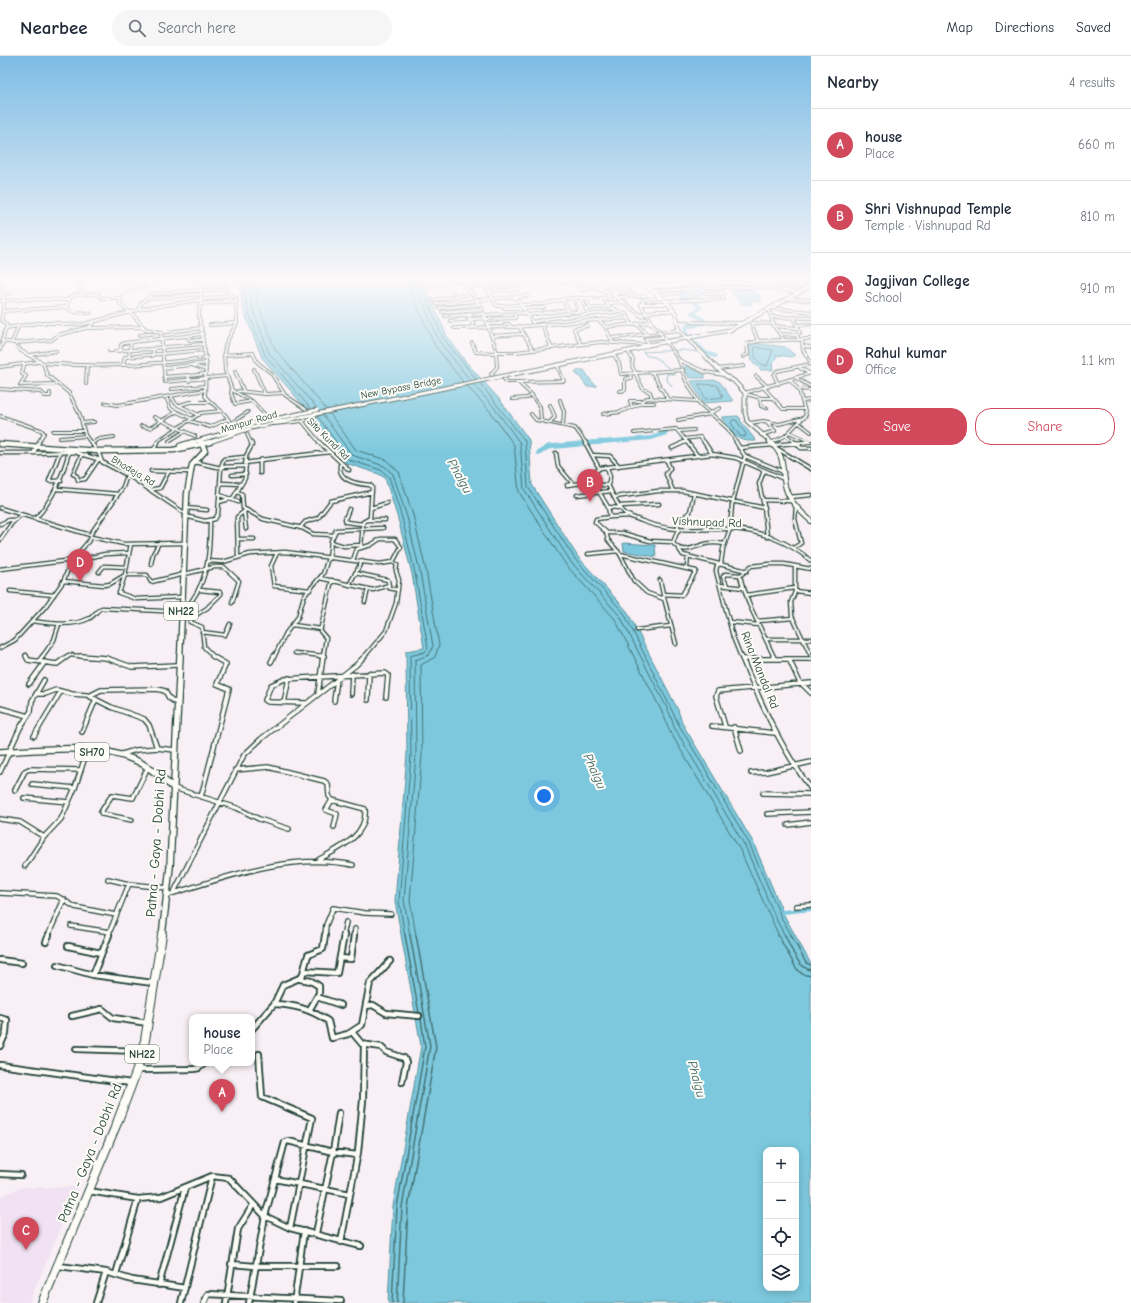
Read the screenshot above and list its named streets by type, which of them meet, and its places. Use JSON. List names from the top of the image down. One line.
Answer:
{"streets":{"main road":["New Bypass Bridge","Manpur Road","NH22","SH70","Patna - Gaya - Dobhi Rd"],"street":["Sita Kund Rd","Bhadeja Rd","Vishnupad Rd","Rina Mandal Rd"]},"crossings":[["New Bypass Bridge","Manpur Road"],["New Bypass Bridge","Sita Kund Rd"],["Manpur Road","Sita Kund Rd"],["Manpur Road","Patna - Gaya - Dobhi Rd"],["Bhadeja Rd","Patna - Gaya - Dobhi Rd"],["Vishnupad Rd","Rina Mandal Rd"],["SH70","Patna - Gaya - Dobhi Rd"]],"water":["Phalgu"],"page":{"header":"Nearbee","search":"Search here","nav":["Map","Directions","Saved"],"heading":["Nearby","4 results"],"list":[{"mark":"A","name":"house","note":"Place","value":"660 m"},{"mark":"B","name":"Shri Vishnupad Temple","note":"Temple · Vishnupad Rd","value":"810 m"},{"mark":"C","name":"Jagjivan College","note":"School","value":"910 m"},{"mark":"D","name":"Rahul kumar","note":"Office","value":"1.1 km"}],"buttons":["Save","Share"],"pins":["B","D","A","C"],"popup":["house","Place"],"map_buttons":["+","−"]}}
